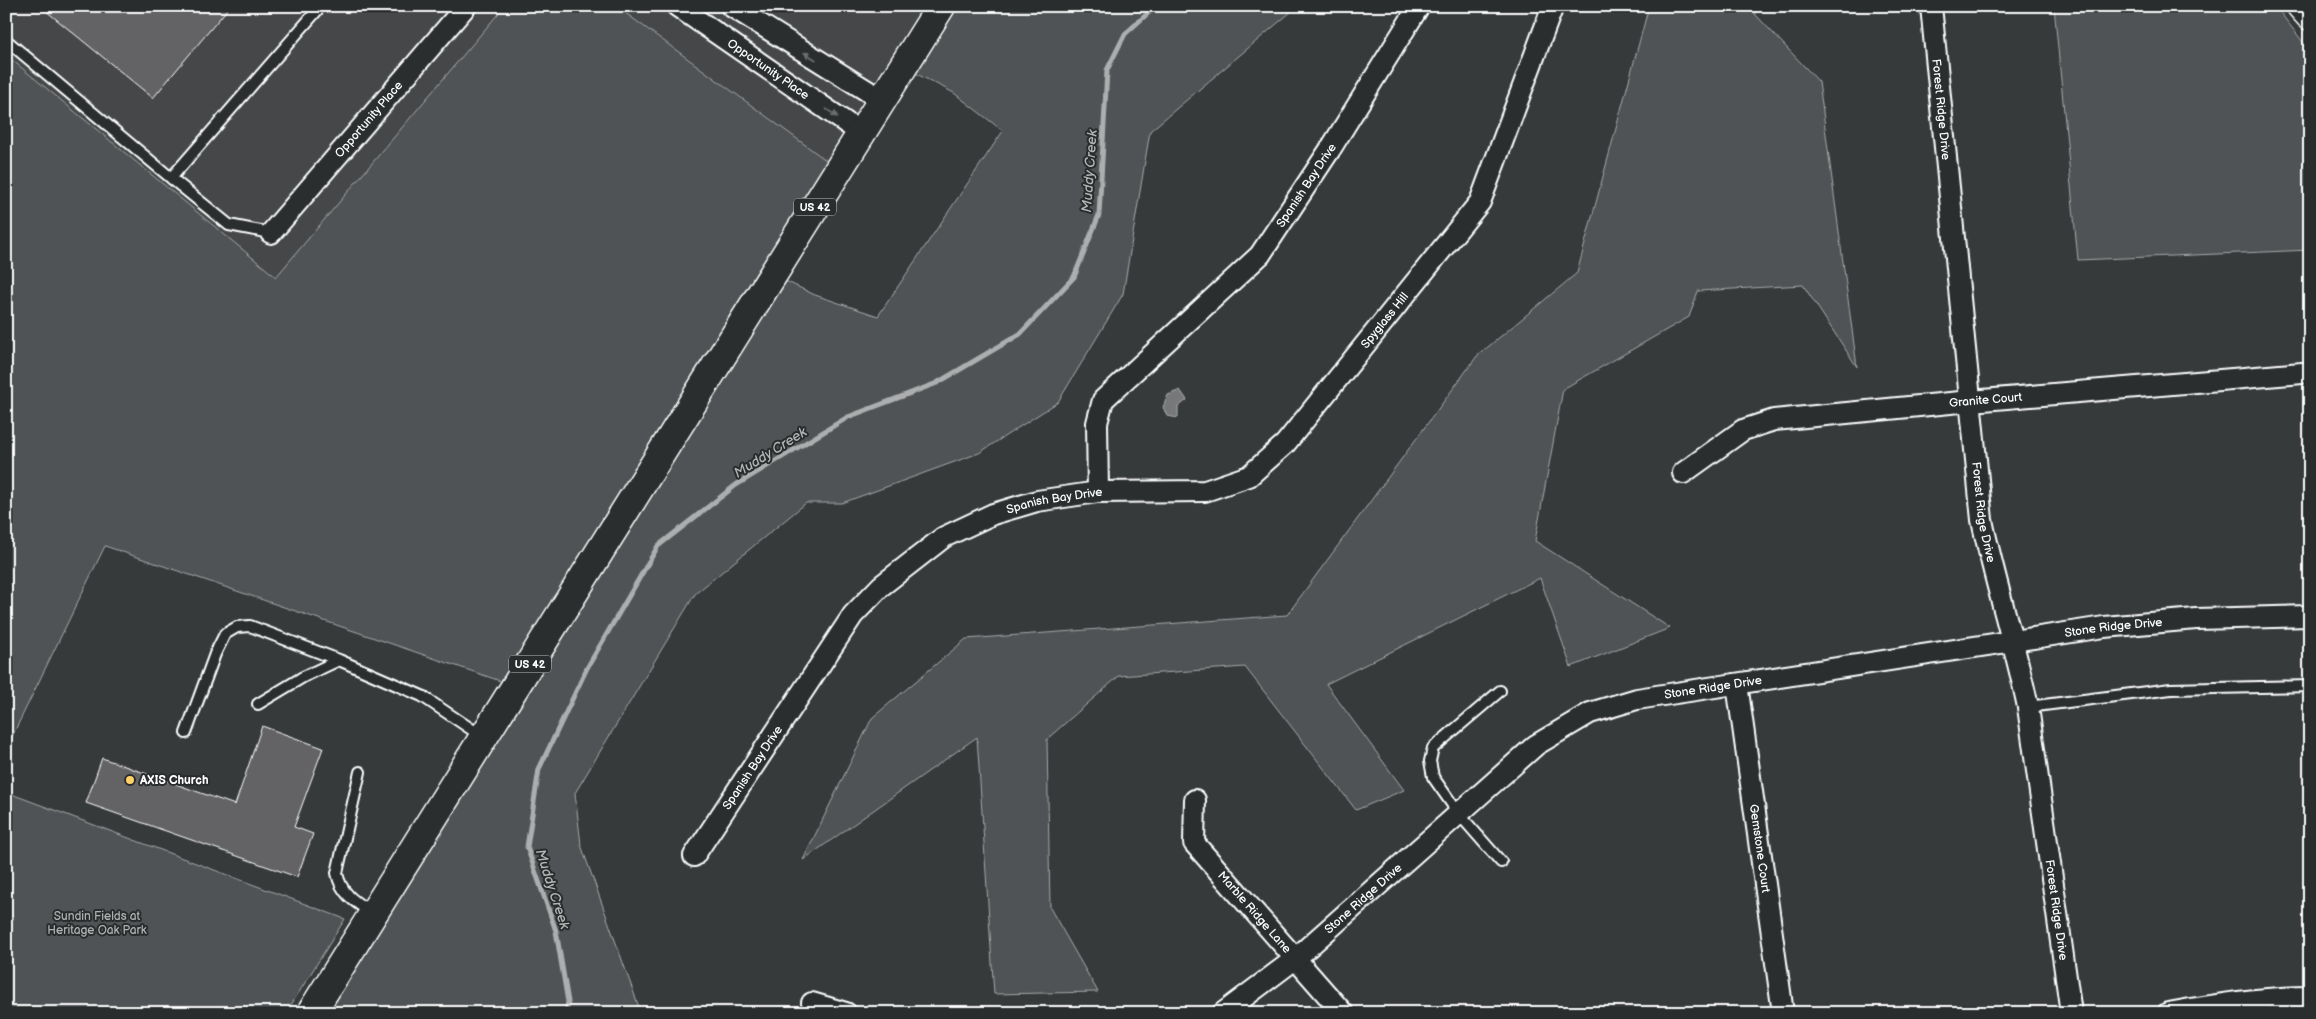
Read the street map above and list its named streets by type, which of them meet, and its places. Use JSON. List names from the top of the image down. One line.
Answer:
{"streets":{"main road":["US 42"],"street":["Opportunity Place","Forest Ridge Drive","Spanish Bay Drive","Spyglass Hill","Granite Court","Stone Ridge Drive","Gemstone Court","Marble Ridge Lane"]},"crossings":[["Opportunity Place","US 42"],["Forest Ridge Drive","Granite Court"],["Forest Ridge Drive","Stone Ridge Drive"],["Spanish Bay Drive","Spyglass Hill"],["Stone Ridge Drive","Gemstone Court"],["Stone Ridge Drive","Marble Ridge Lane"]],"water":["Muddy Creek"],"parks":["Sundin Fields at Heritage Oak Park"],"places":["AXIS Church"]}
